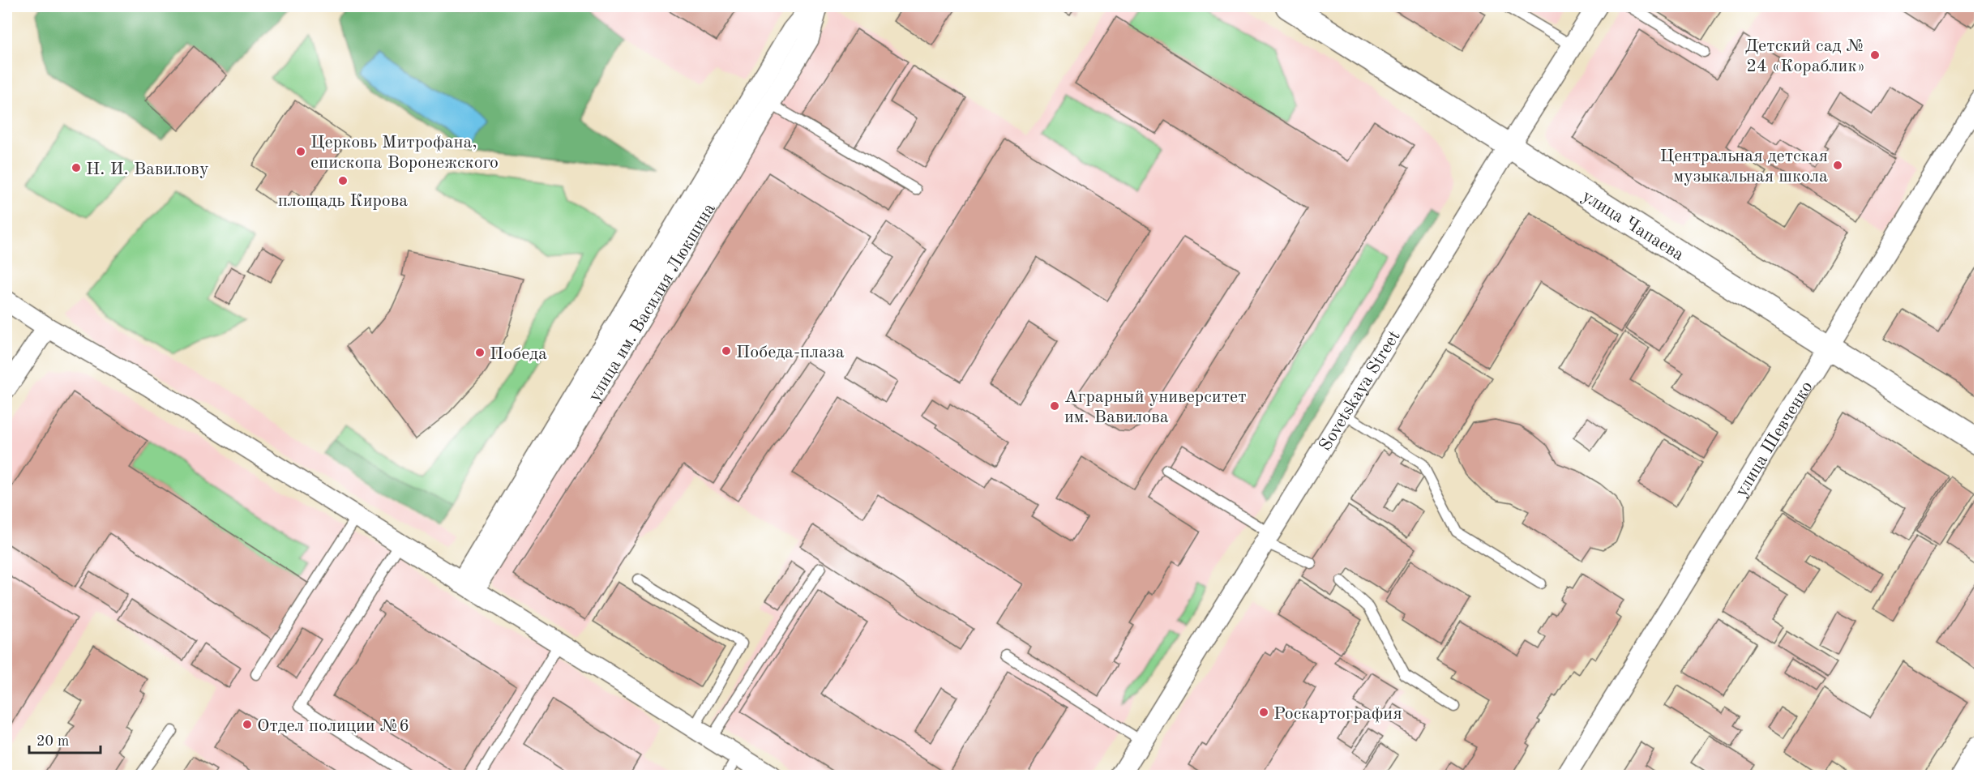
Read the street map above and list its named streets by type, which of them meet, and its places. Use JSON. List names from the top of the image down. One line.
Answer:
{"streets":{"street":["улица Чапаева","улица им. Василия Люкшина","Sovetskaya Street","улица Шевченко"]},"crossings":[["улица Чапаева","Sovetskaya Street"],["улица Чапаева","улица Шевченко"]],"places":["Детский сад № 24 «Кораблик»","Церковь Митрофана, епископа Воронежского","Центральная детская музыкальная школа","Н. И. Вавилову","площадь Кирова","Победа-плаза","Победа","Аграрный университет им. Вавилова","Роскартография","Отдел полиции №6"],"scale_bar":"20 m"}
